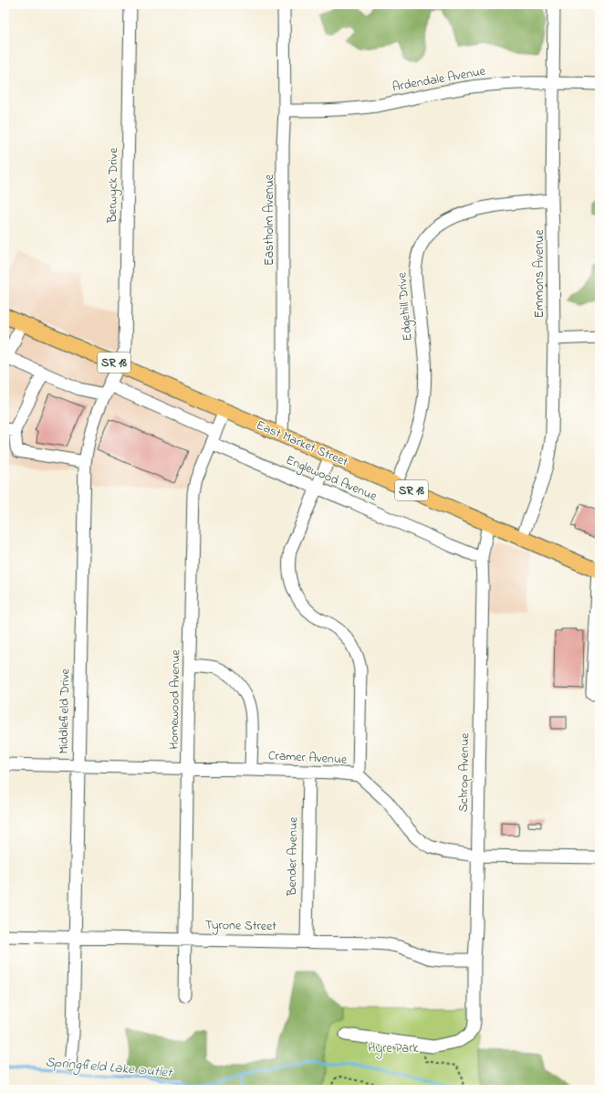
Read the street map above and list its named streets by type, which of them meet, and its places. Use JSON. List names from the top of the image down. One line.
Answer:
{"streets":{"main road":["SR 18","East Market Street"],"street":["Ardendale Avenue","Berwyck Drive","Eastholm Avenue","Emmons Avenue","Edgehill Drive","Englewood Avenue","Homewood Avenue","Middlefield Drive","Cramer Avenue","Schrop Avenue","Bender Avenue","Tyrone Street"]},"crossings":[["Ardendale Avenue","Eastholm Avenue"],["Ardendale Avenue","Emmons Avenue"],["Berwyck Drive","East Market Street"],["Berwyck Drive","Middlefield Drive"],["Eastholm Avenue","East Market Street"],["Emmons Avenue","Edgehill Drive"],["Emmons Avenue","East Market Street"],["Edgehill Drive","East Market Street"],["East Market Street","Homewood Avenue"],["East Market Street","Middlefield Drive"],["East Market Street","Schrop Avenue"],["Englewood Avenue","Homewood Avenue"],["Englewood Avenue","Middlefield Drive"],["Englewood Avenue","Schrop Avenue"],["Homewood Avenue","Cramer Avenue"],["Homewood Avenue","Tyrone Street"],["Middlefield Drive","Cramer Avenue"],["Middlefield Drive","Tyrone Street"],["Cramer Avenue","Schrop Avenue"],["Cramer Avenue","Bender Avenue"],["Schrop Avenue","Tyrone Street"],["Bender Avenue","Tyrone Street"]],"water":["Springfield Lake Outlet"],"parks":["Hyre Park"]}
